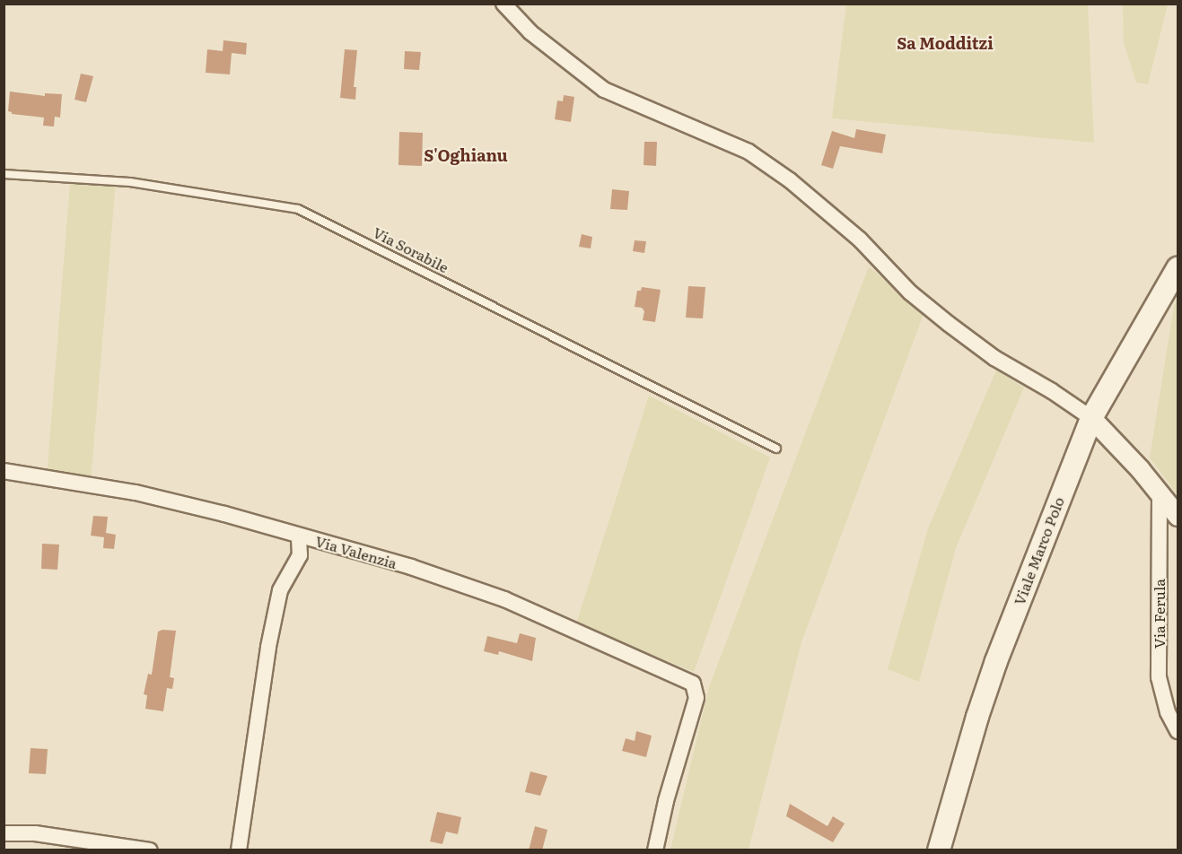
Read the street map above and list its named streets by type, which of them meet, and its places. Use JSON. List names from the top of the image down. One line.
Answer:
{"streets":{"main road":["Viale Marco Polo"],"street":["Via Valenzia","Via Ferula"],"lane":["Via Sorabile"]},"districts":["Sa Modditzi","S'Oghianu"]}
